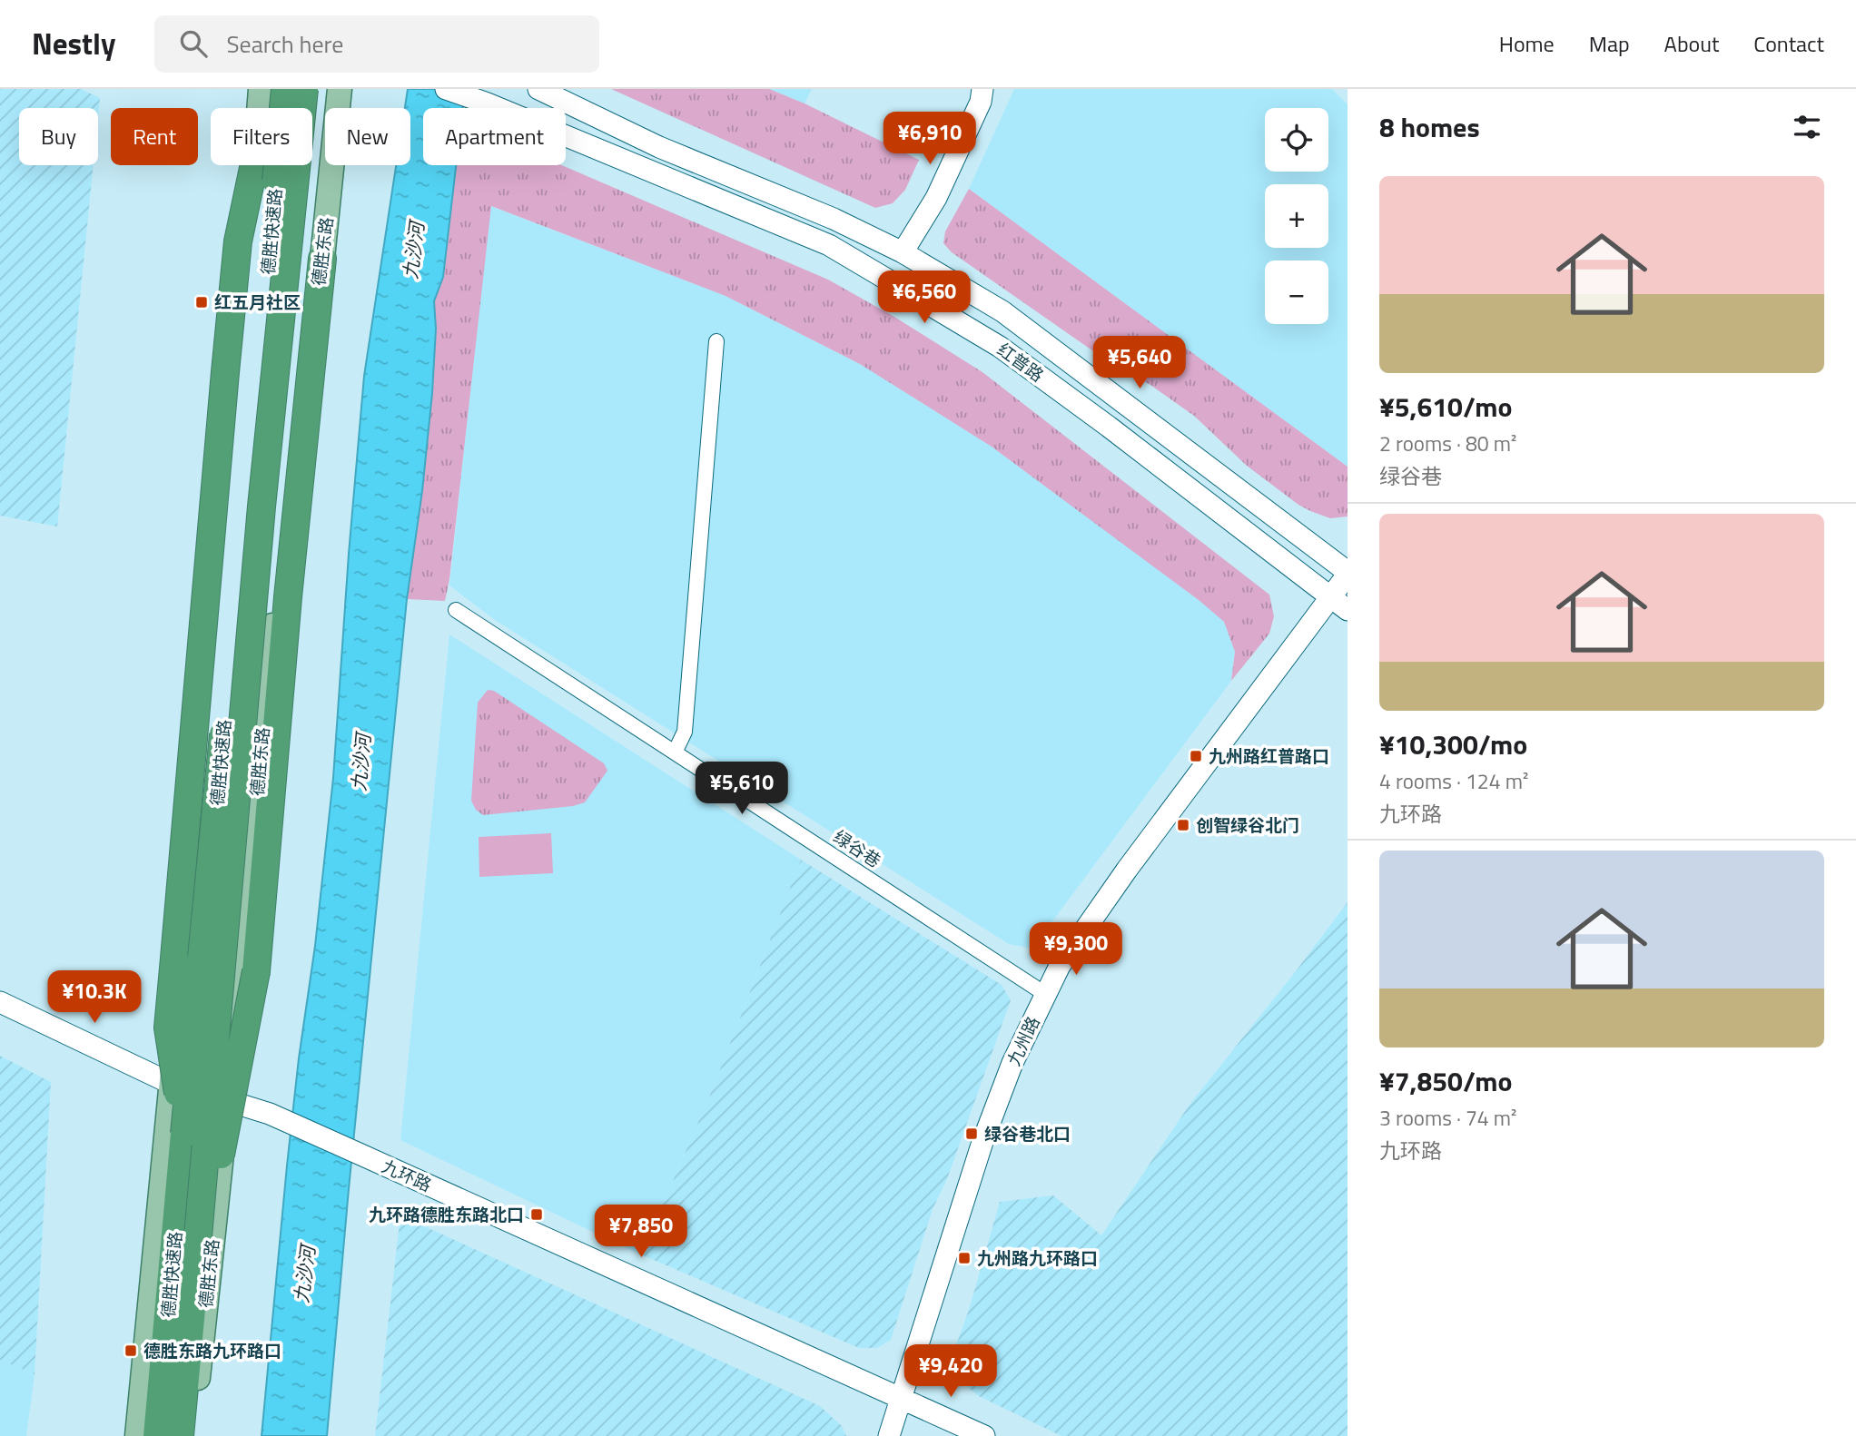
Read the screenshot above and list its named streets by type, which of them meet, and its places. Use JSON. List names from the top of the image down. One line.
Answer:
{"streets":{"highway":["德胜快速路"],"main road":["德胜东路"],"street":["红普路","绿谷巷","九州路","九环路"]},"crossings":[["德胜东路","九环路"],["红普路","九州路"],["绿谷巷","九州路"],["九州路","九环路"]],"water":["九沙河"],"places":{"transit":["红五月社区","九州路红普路口","创智绿谷北门","绿谷巷北口","九环路德胜东路北口","九州路九环路口","德胜东路九环路口"]},"page":{"header":"Nestly","search":"Search here","nav":["Home","Map","About","Contact"],"heading":"8 homes","map_buttons":["+","−"],"chip":["Buy","Rent","Filters","New","Apartment"],"price":["¥6,910","¥6,560","¥5,640","¥5,610","¥9,300","¥10.3K","¥7,850","¥9,420"],"list":[{"name":"¥5,610/mo","note":"2 rooms · 80 m² · 绿谷巷"},{"name":"¥10,300/mo","note":"4 rooms · 124 m² · 九环路"},{"name":"¥7,850/mo","note":"3 rooms · 74 m² · 九环路"}]}}
